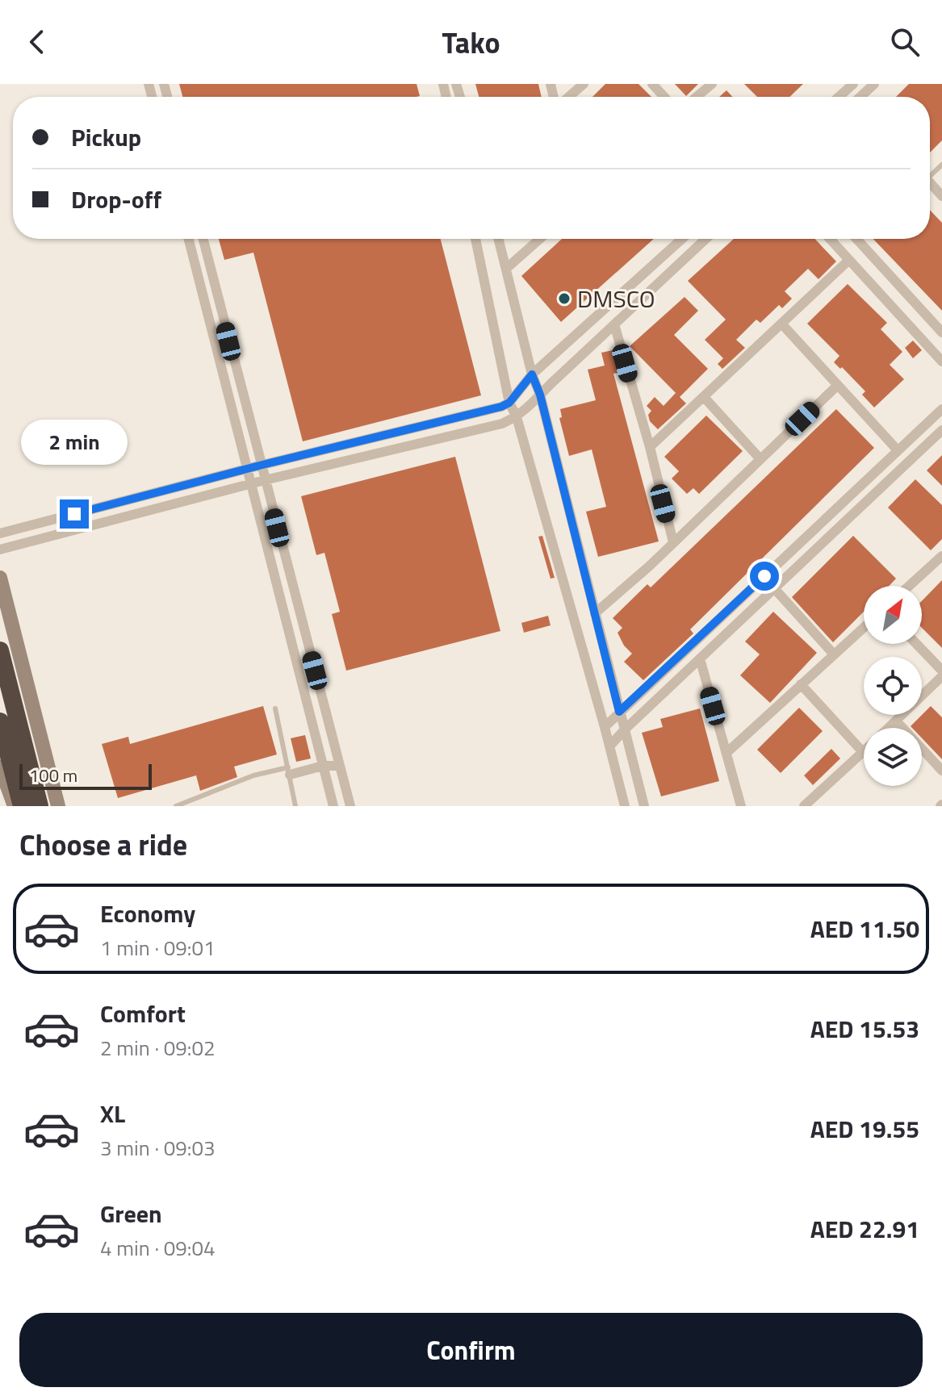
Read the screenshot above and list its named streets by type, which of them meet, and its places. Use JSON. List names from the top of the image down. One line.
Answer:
{"places":["DMSCO"],"scale_bar":"100 m","north":"top right","page":{"header":"Tako","banner":["Pickup","Drop-off"],"bubble":"2 min","scale":"100 m","heading":"Choose a ride","list":[{"name":"Economy","note":"1 min · 09:01","value":"AED 11.50"},{"name":"Comfort","note":"2 min · 09:02","value":"AED 15.53"},{"name":"XL","note":"3 min · 09:03","value":"AED 19.55"},{"name":"Green","note":"4 min · 09:04","value":"AED 22.91"}],"buttons":"Confirm"}}
